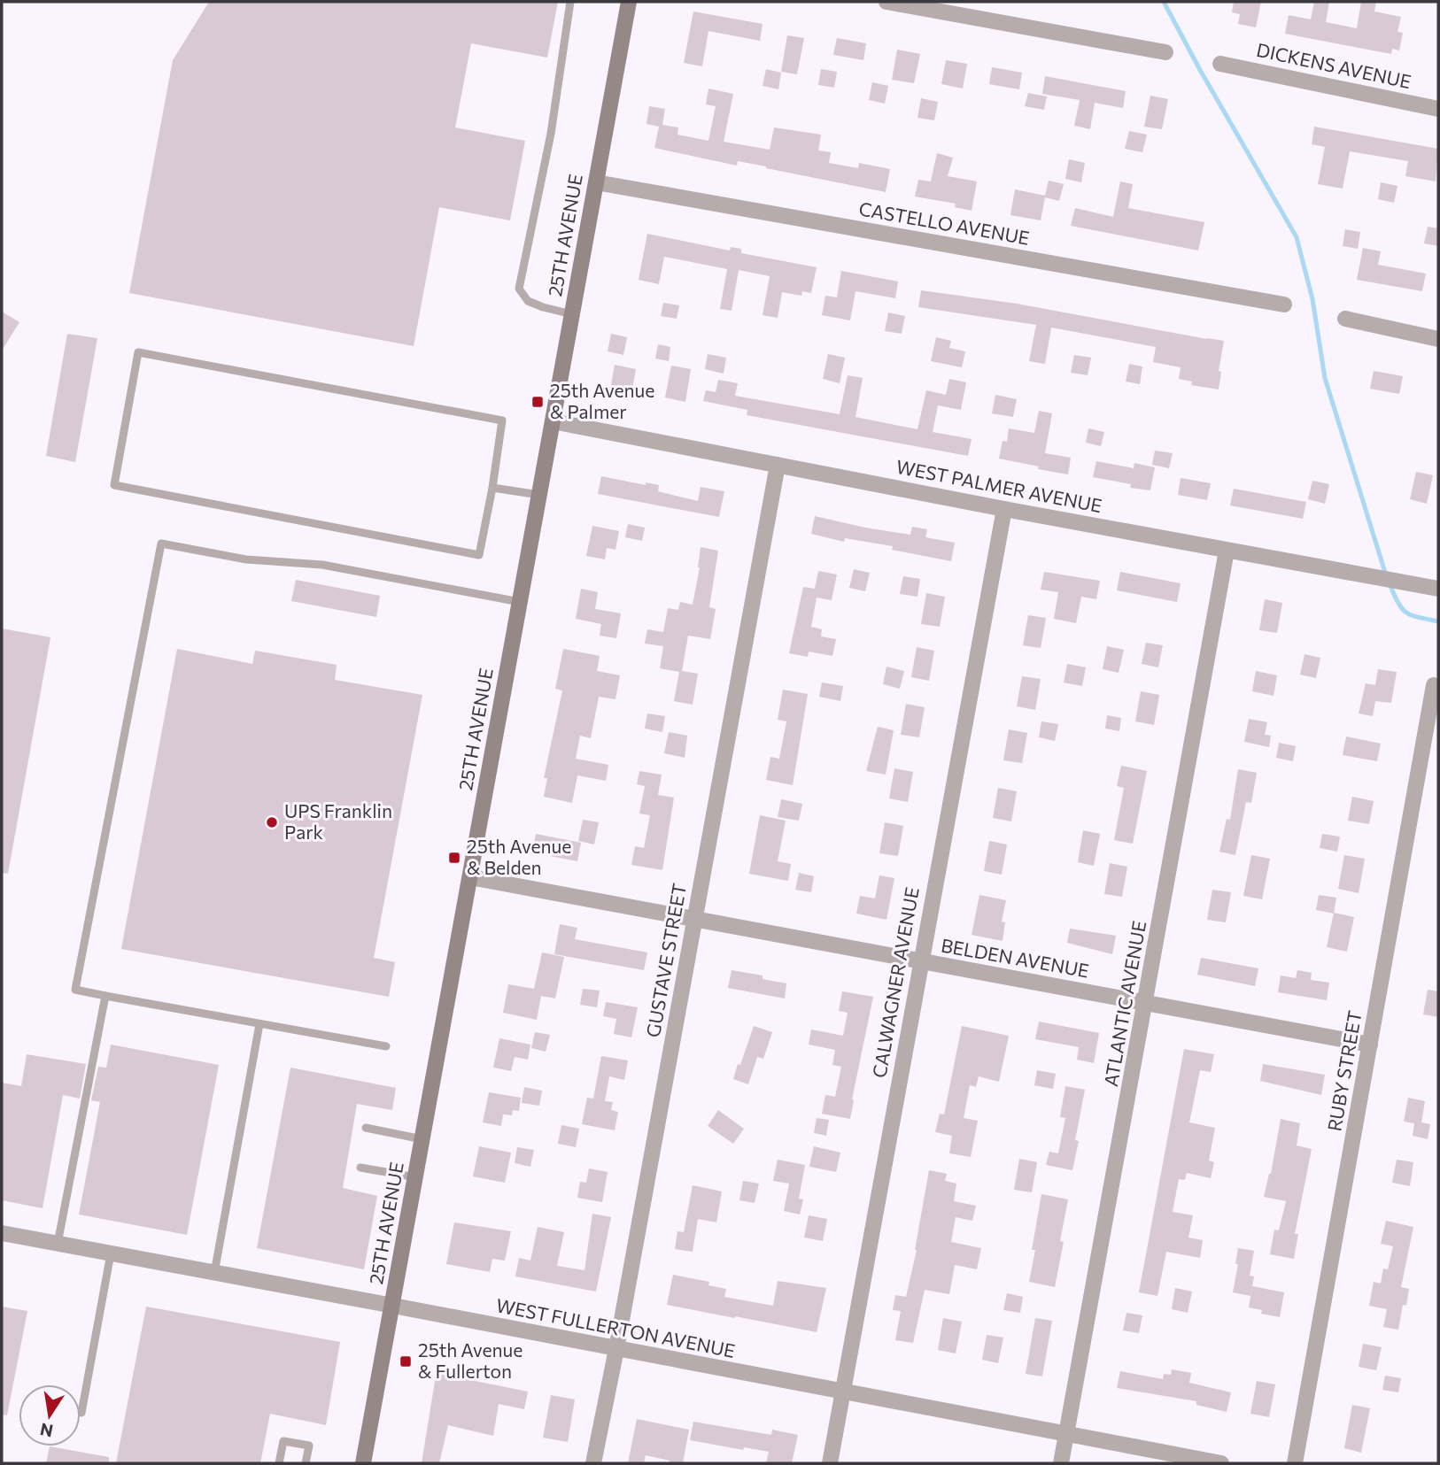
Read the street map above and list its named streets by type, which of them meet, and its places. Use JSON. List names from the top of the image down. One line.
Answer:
{"streets":{"main road":["25TH AVENUE"],"street":["DICKENS AVENUE","CASTELLO AVENUE","WEST PALMER AVENUE","BELDEN AVENUE","GUSTAVE STREET","CALWAGNER AVENUE","ATLANTIC AVENUE","RUBY STREET","WEST FULLERTON AVENUE"]},"crossings":[["CASTELLO AVENUE","25TH AVENUE"],["25TH AVENUE","WEST PALMER AVENUE"],["25TH AVENUE","BELDEN AVENUE"],["25TH AVENUE","WEST FULLERTON AVENUE"],["WEST PALMER AVENUE","GUSTAVE STREET"],["WEST PALMER AVENUE","CALWAGNER AVENUE"],["WEST PALMER AVENUE","ATLANTIC AVENUE"],["BELDEN AVENUE","GUSTAVE STREET"],["BELDEN AVENUE","CALWAGNER AVENUE"],["BELDEN AVENUE","ATLANTIC AVENUE"],["BELDEN AVENUE","RUBY STREET"],["GUSTAVE STREET","WEST FULLERTON AVENUE"],["CALWAGNER AVENUE","WEST FULLERTON AVENUE"],["ATLANTIC AVENUE","WEST FULLERTON AVENUE"]],"places":{"transit":["25th Avenue & Palmer","25th Avenue & Belden","25th Avenue & Fullerton"],"other":["UPS Franklin Park"]},"north":"bottom"}
